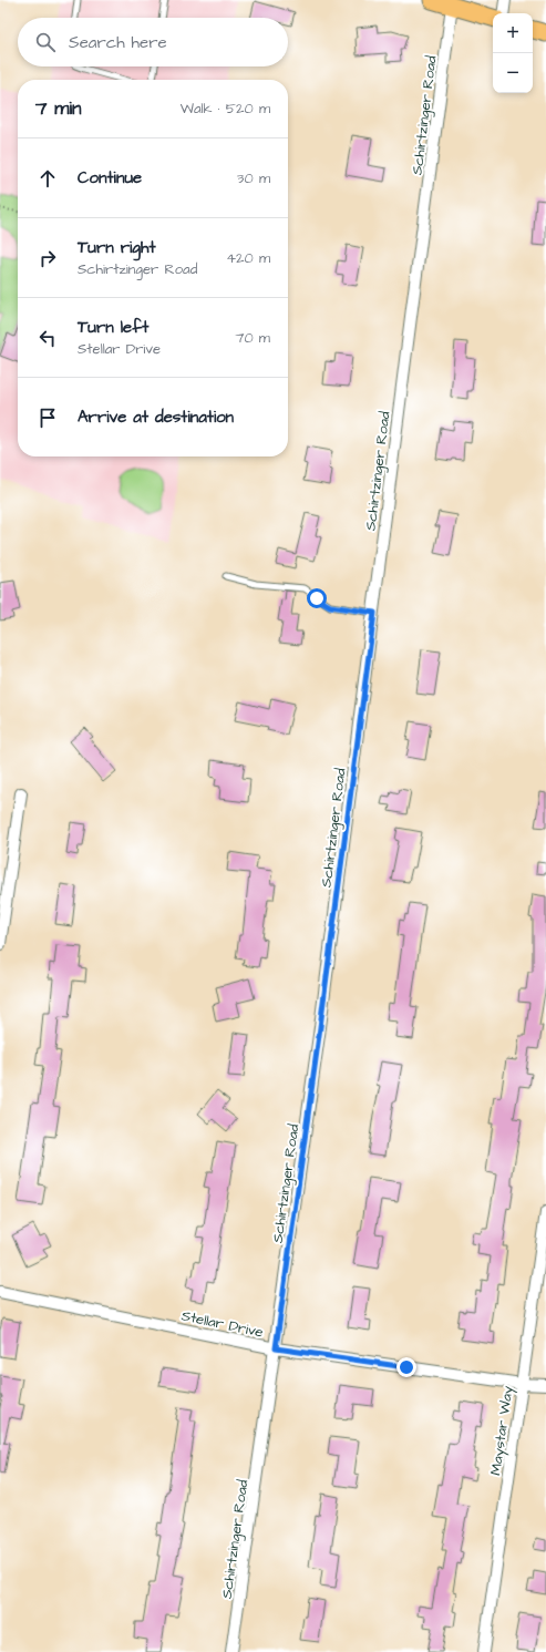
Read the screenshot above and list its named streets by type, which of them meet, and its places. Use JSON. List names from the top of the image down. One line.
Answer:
{"streets":{"street":["Schirtzinger Road","Stellar Drive","Maystar Way"]},"crossings":[["Schirtzinger Road","Stellar Drive"],["Stellar Drive","Maystar Way"]],"page":{"map_buttons":["+","−"],"search":"Search here","heading":["7 min","Walk · 520 m"],"list":[["Continue","30 m"],["Turn right","Schirtzinger Road","420 m"],["Turn left","Stellar Drive","70 m"],"Arrive at destination"]}}
